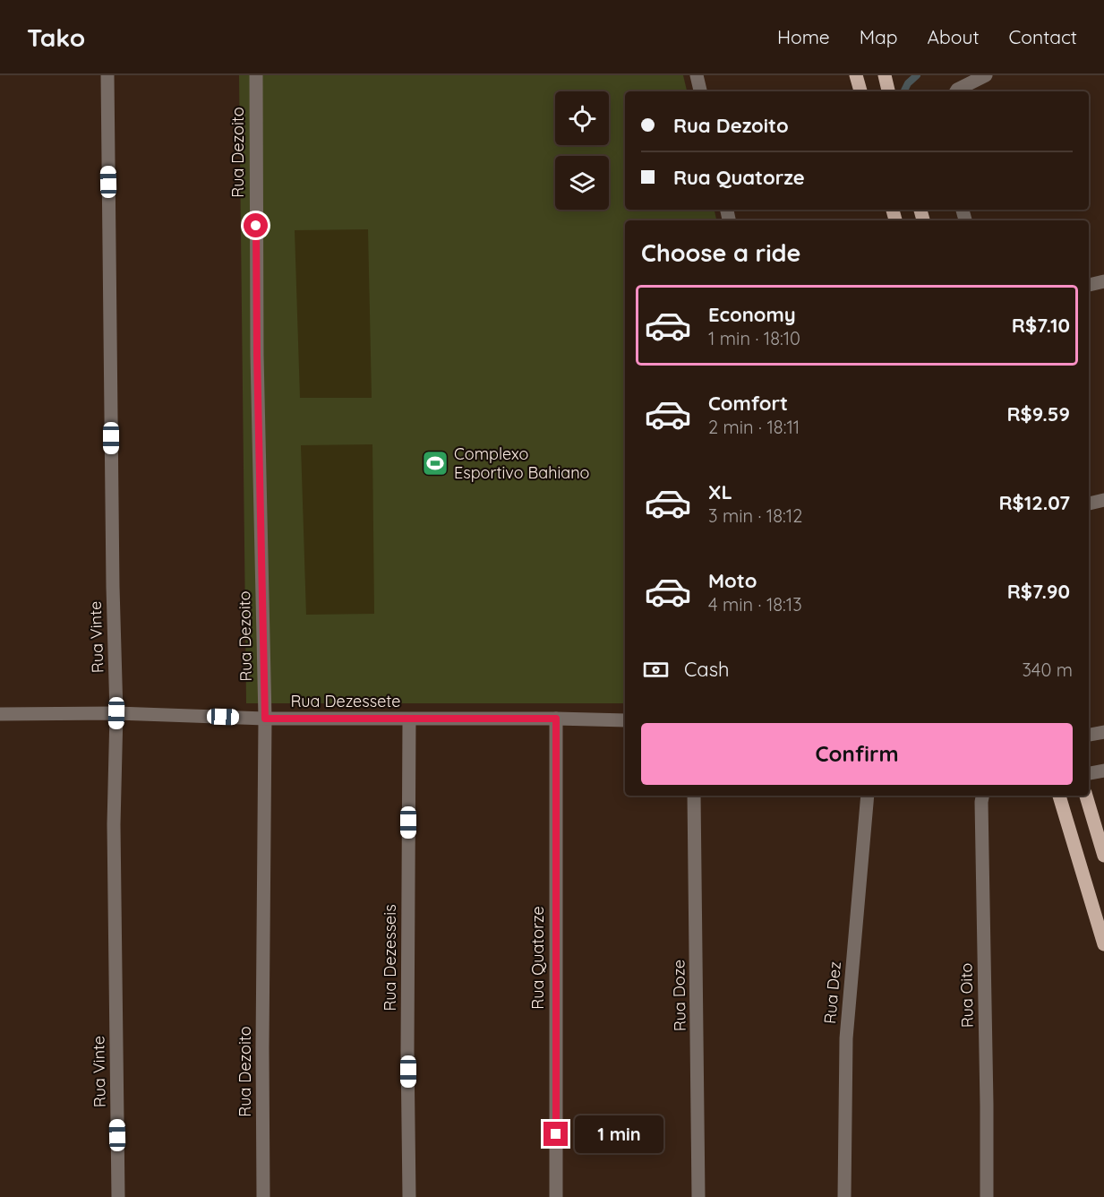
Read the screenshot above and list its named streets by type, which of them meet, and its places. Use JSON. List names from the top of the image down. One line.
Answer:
{"streets":{"street":["Rua Dezoito","Rua Vinte","Rua Dezessete","Rua Dezesseis","Rua Quatorze","Rua Dez","Rua Doze","Rua Oito"]},"crossings":[["Rua Dezoito","Rua Dezessete"],["Rua Vinte","Rua Dezessete"],["Rua Dezessete","Rua Dezesseis"],["Rua Dezessete","Rua Quatorze"]],"places":{"sports":["Complexo Esportivo Bahiano"]},"page":{"header":"Tako","nav":["Home","Map","About","Contact"],"banner":["Rua Dezoito","Rua Quatorze"],"heading":"Choose a ride","list":[{"name":"Economy","note":"1 min · 18:10","value":"R$7.10"},{"name":"Comfort","note":"2 min · 18:11","value":"R$9.59"},{"name":"XL","note":"3 min · 18:12","value":"R$12.07"},{"name":"Moto","note":"4 min · 18:13","value":"R$7.90"}],"pay":["Cash","340 m"],"buttons":"Confirm","bubble":"1 min"}}
